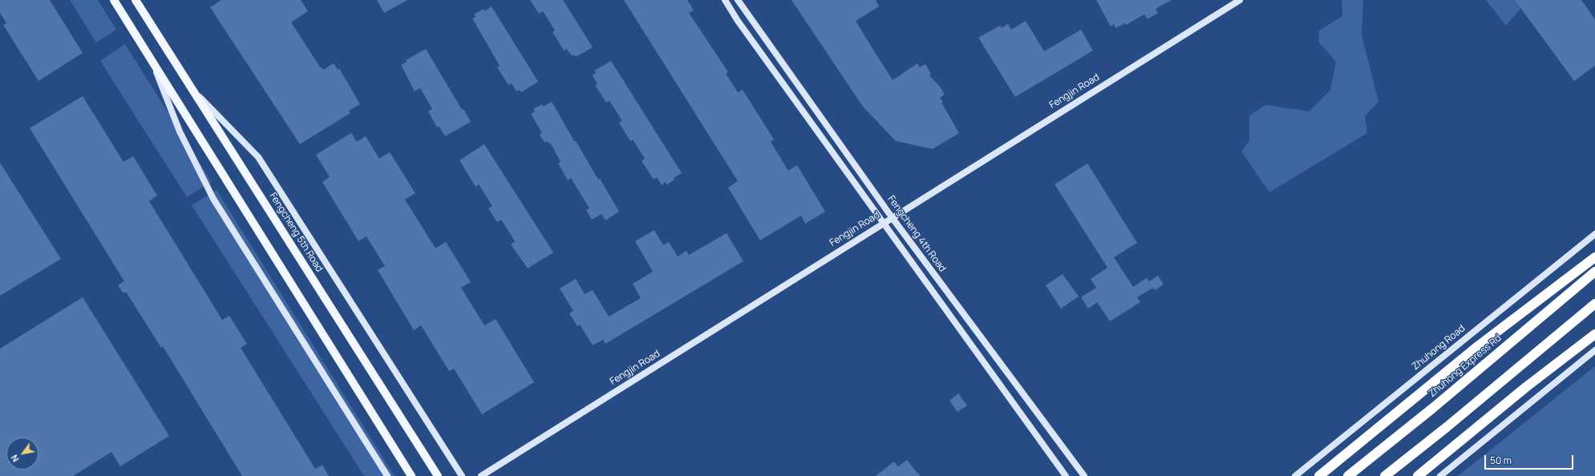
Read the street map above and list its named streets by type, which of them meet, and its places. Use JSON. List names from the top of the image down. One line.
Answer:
{"streets":{"highway":["Zhuhong Express Rd"],"main road":["Fengcheng 5th Road"],"street":["Fengjin Road","Fengcheng 4th Road","Zhuhong Road"]},"crossings":[["Fengjin Road","Fengcheng 4th Road"]],"scale_bar":"50 m","north":"bottom left"}
